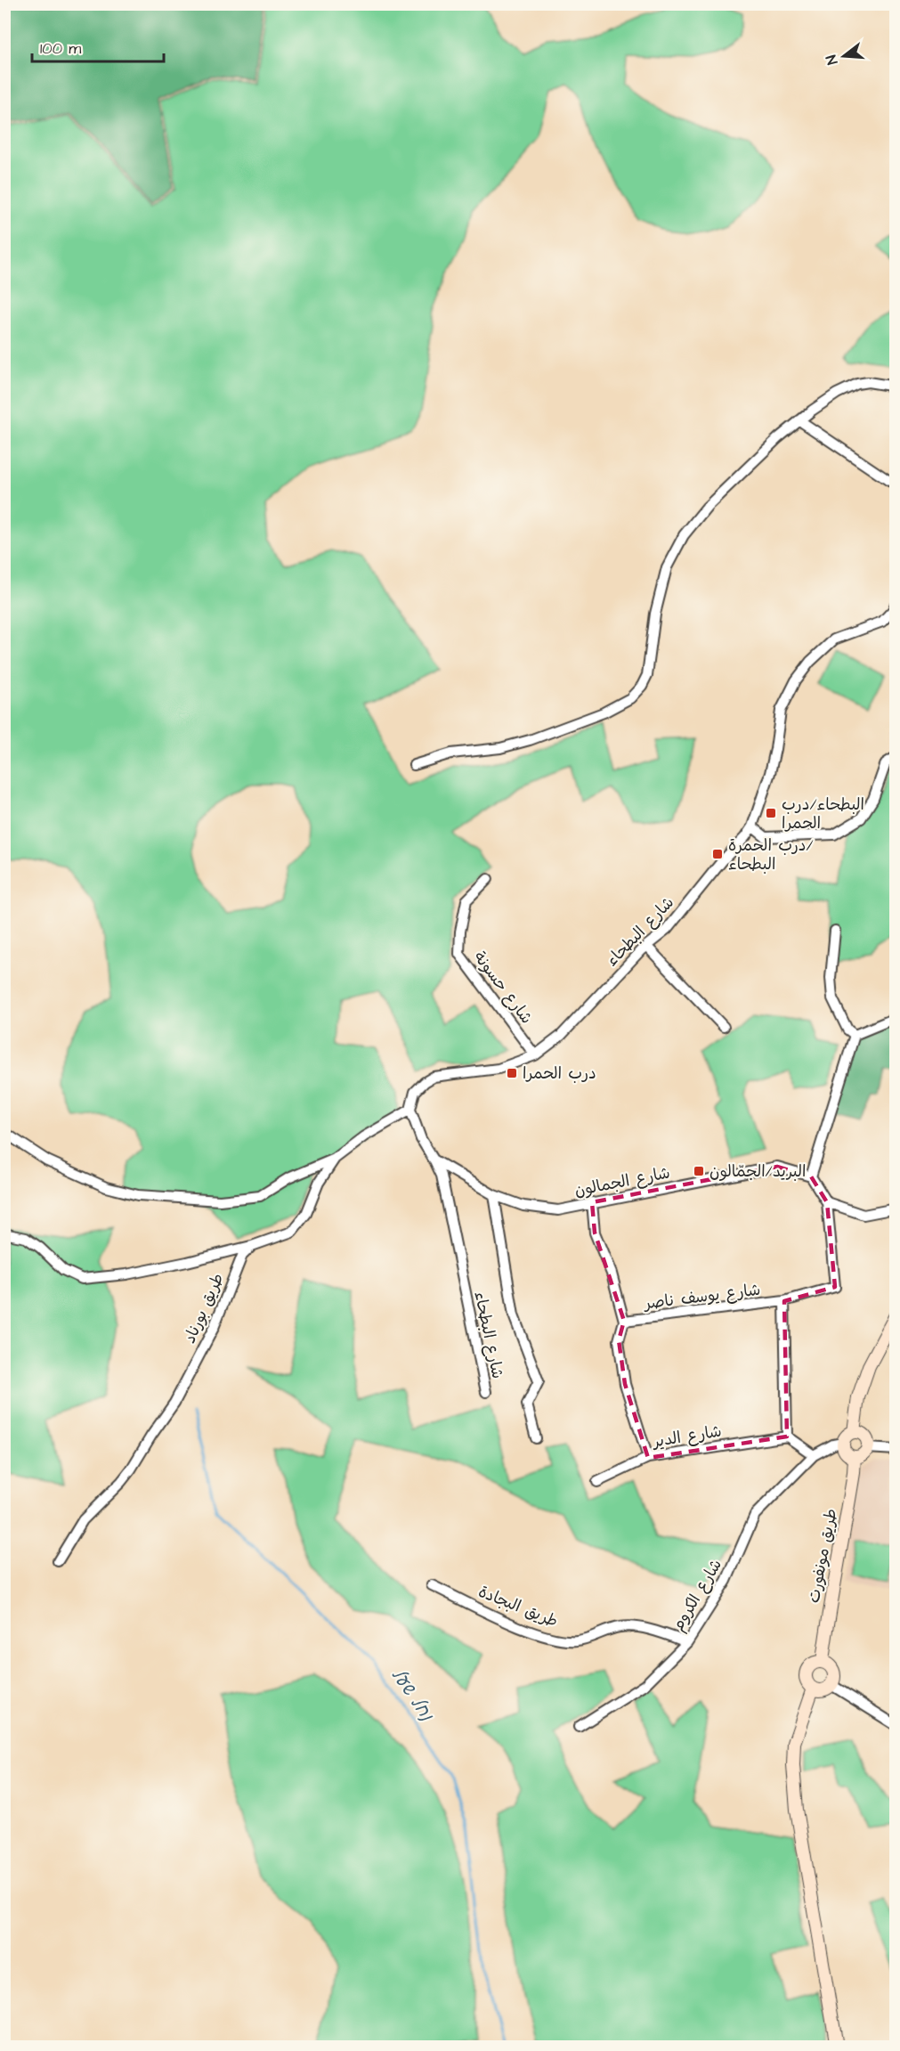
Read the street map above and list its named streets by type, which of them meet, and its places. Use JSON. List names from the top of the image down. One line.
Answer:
{"streets":{"main road":["طريق مونفورت"],"street":["شارع البطحاء","شارع حسونة","شارع الجمالون","شارع يوسف ناصر","طريق بورناد","شارع الدير","شارع الكروم","طريق البجادة"]},"crossings":[["شارع البطحاء","شارع حسونة"],["شارع البطحاء","شارع الجمالون"],["شارع الجمالون","شارع يوسف ناصر"],["شارع يوسف ناصر","شارع الدير"],["طريق مونفورت","شارع الكروم"],["شارع الكروم","طريق البجادة"]],"water":["נחל שעל"],"places":{"transit":["البطحاء/درب الحمرا","درب الحمرة/ البطحاء","درب الحمرا","البريد/الجمّالون"]},"scale_bar":"100 m","north":"left"}
